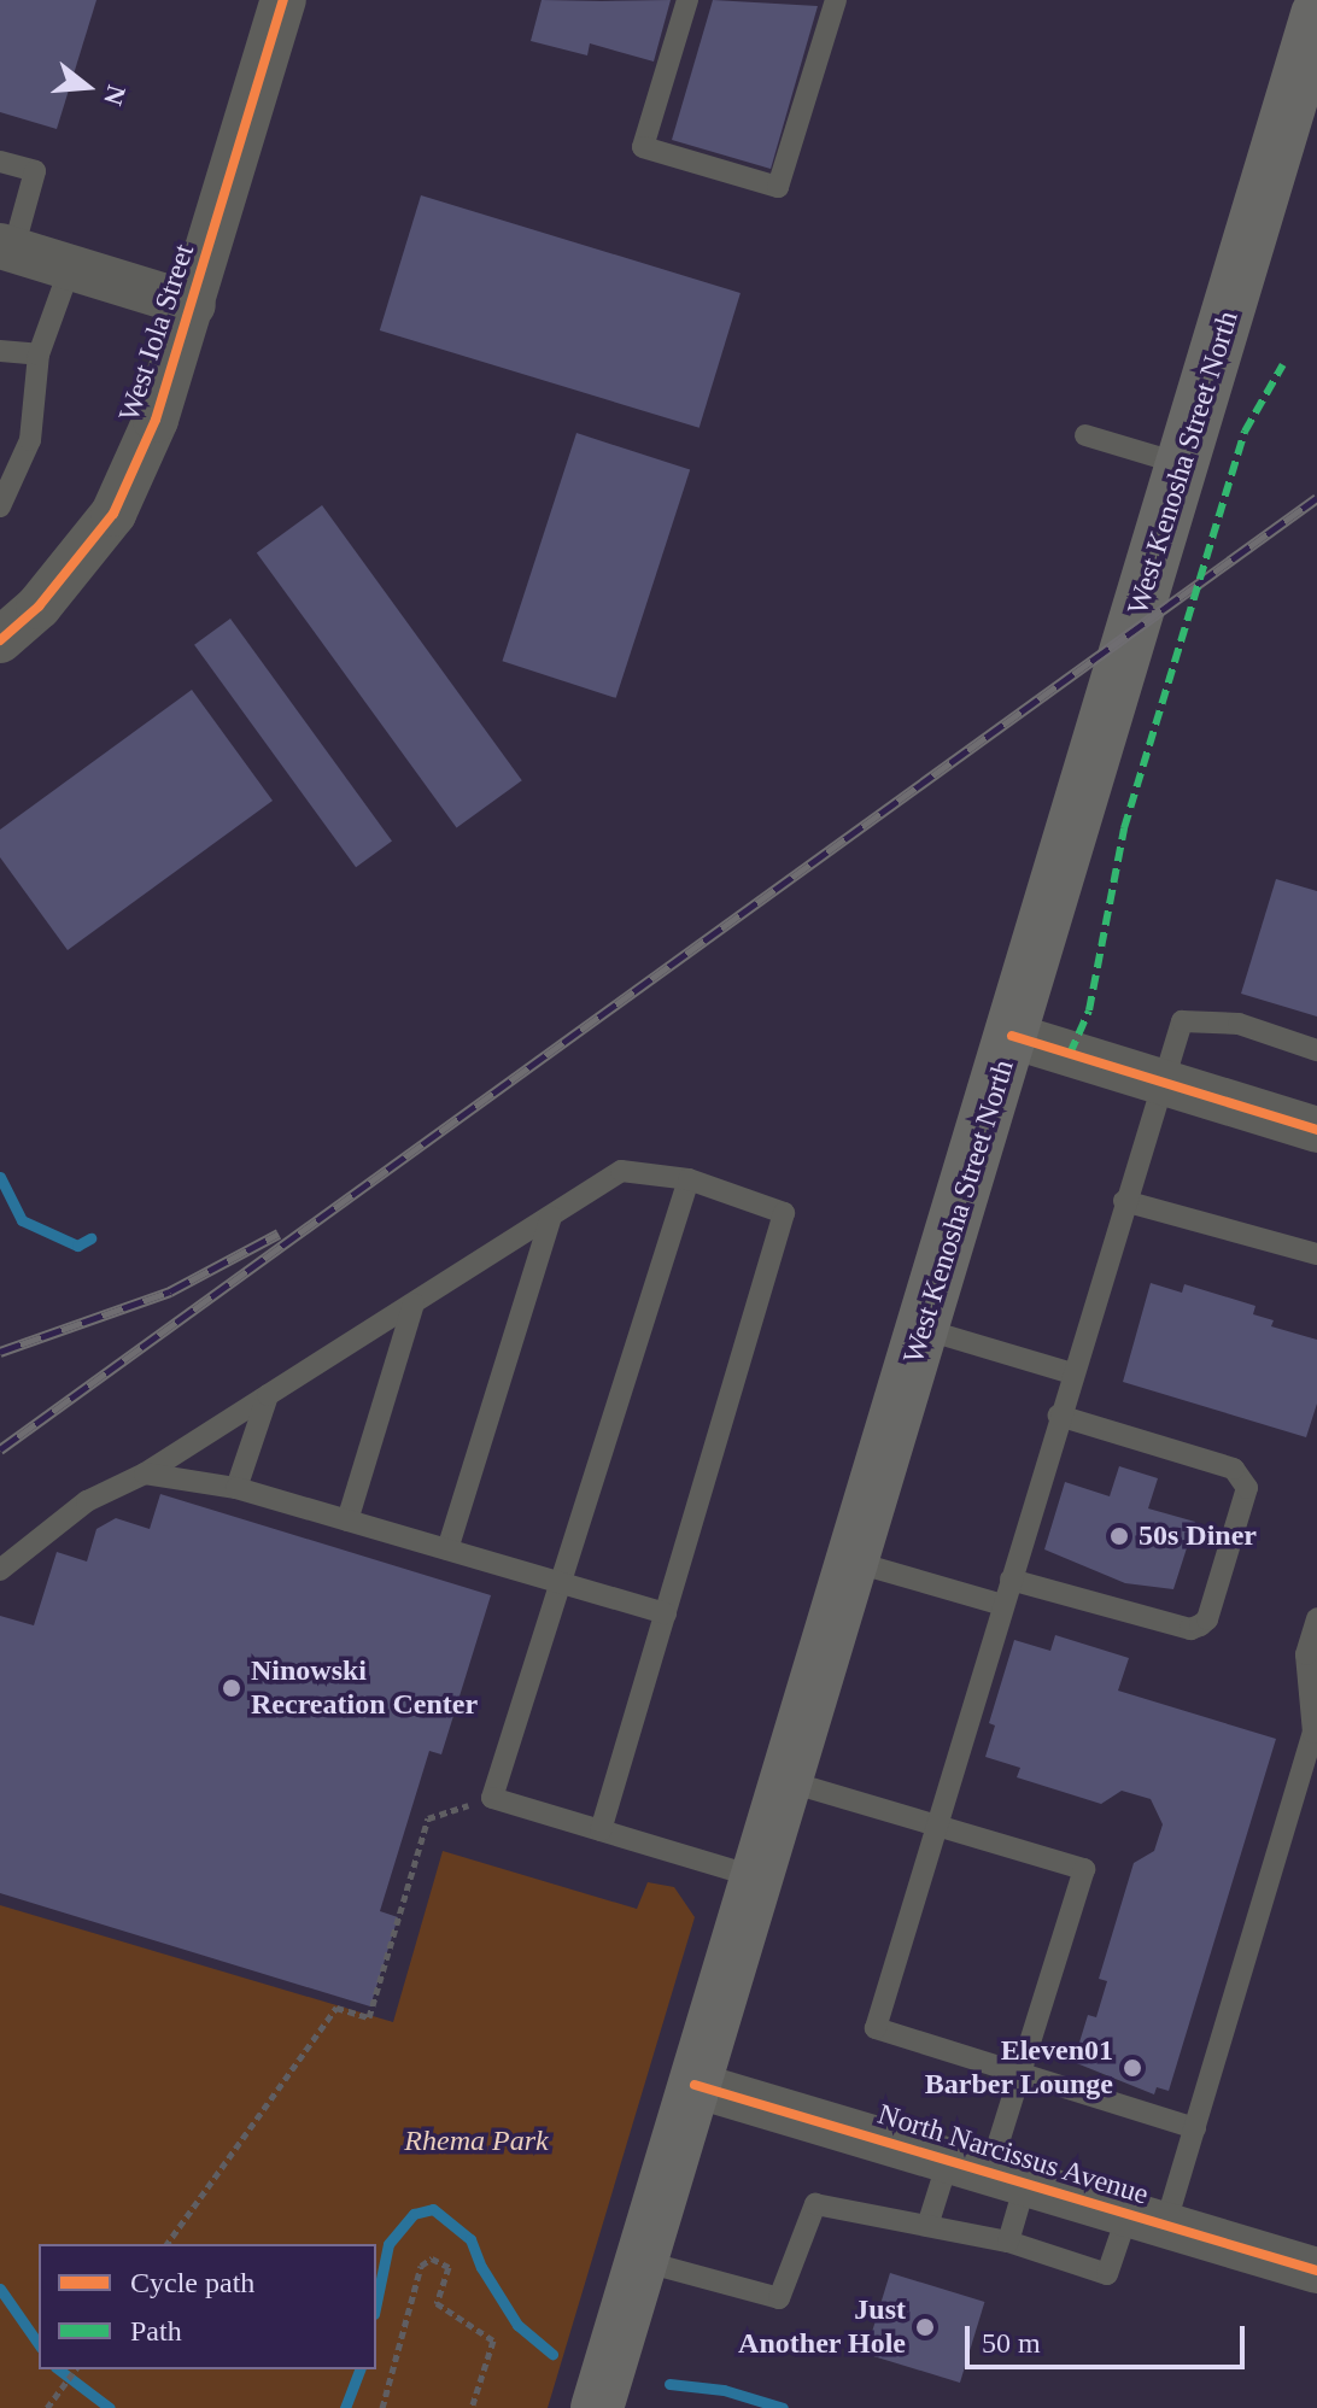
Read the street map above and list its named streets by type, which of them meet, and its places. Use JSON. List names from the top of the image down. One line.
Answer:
{"streets":{"main road":["West Kenosha Street North"],"street":["West Iola Street","North Narcissus Avenue"]},"crossings":[["West Kenosha Street North","North Narcissus Avenue"]],"parks":["Rhema Park"],"places":["50s Diner","Ninowski Recreation Center","Eleven01 Barber Lounge","Just Another Hole"],"legend":["Cycle path","Path"],"scale_bar":"50 m","north":"right"}
